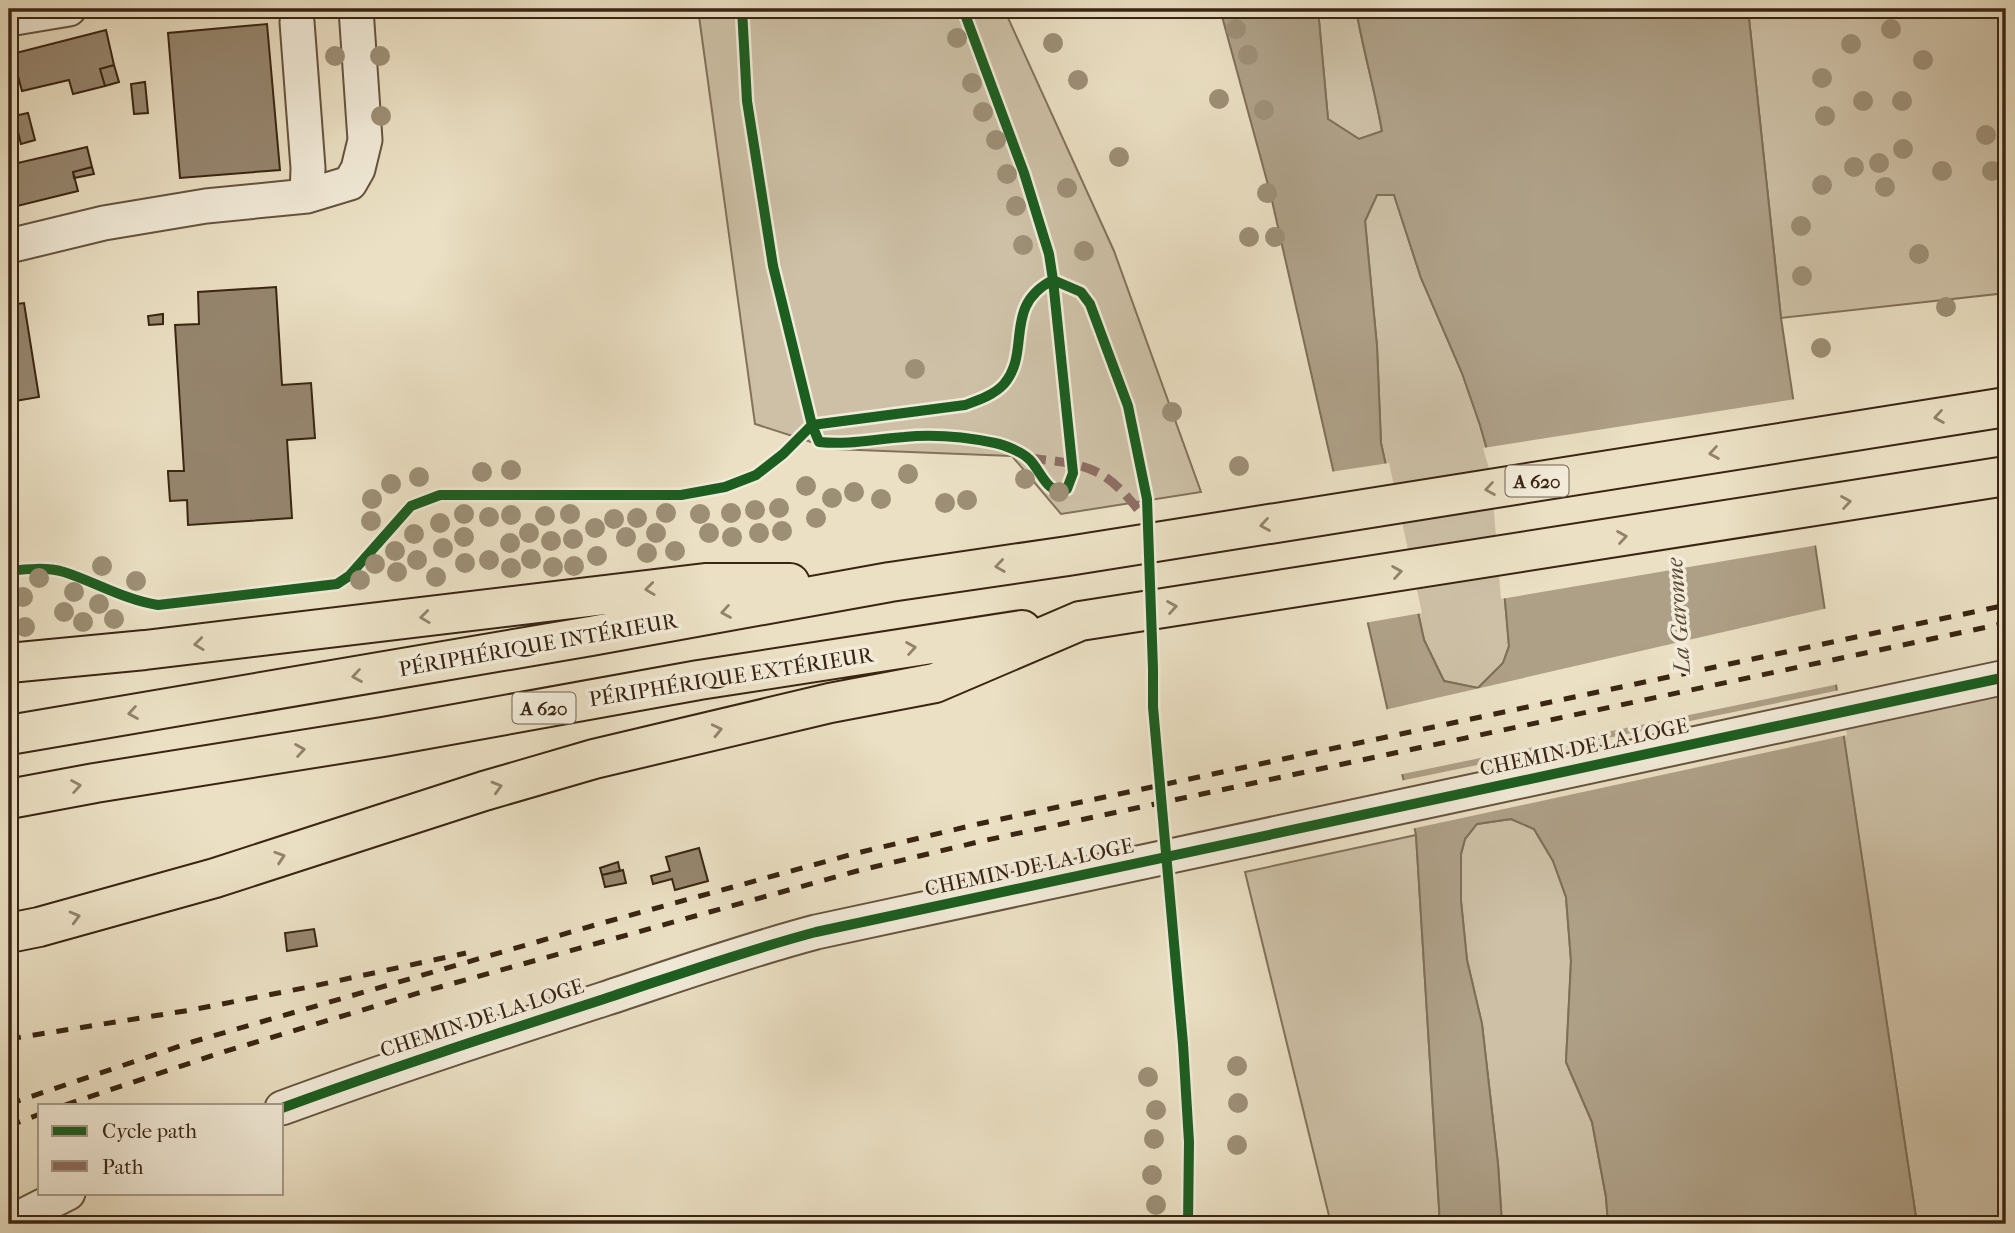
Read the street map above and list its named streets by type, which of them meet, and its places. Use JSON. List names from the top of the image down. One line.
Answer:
{"streets":{"highway":["A 620","PÉRIPHÉRIQUE INTÉRIEUR","PÉRIPHÉRIQUE EXTÉRIEUR"],"street":["CHEMIN DE LA LOGE"]},"crossings":[["A 620","PÉRIPHÉRIQUE EXTÉRIEUR"]],"water":["La Garonne"],"legend":["Cycle path","Path"]}
